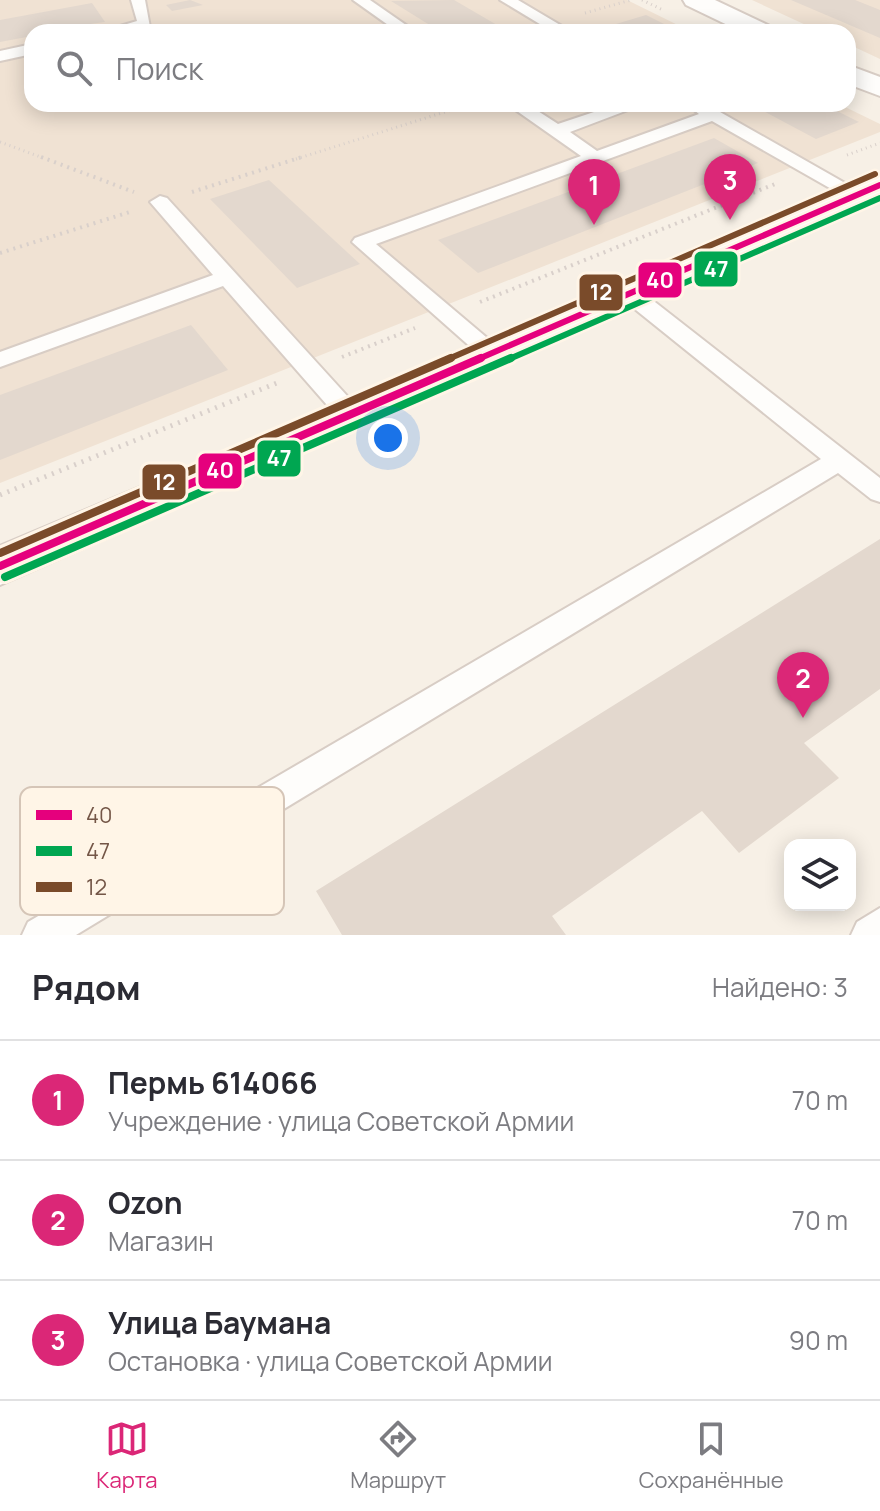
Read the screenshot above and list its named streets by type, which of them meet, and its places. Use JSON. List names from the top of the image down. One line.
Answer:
{"lines":["transit line 12","transit line 40","transit line 47"],"legend":["40","47","12"],"page":{"search":"Поиск","pins":["3","1","2"],"heading":["Рядом","Найдено: 3"],"list":[{"mark":"1","name":"Пермь 614066","note":"Учреждение · улица Советской Армии","value":"70 m"},{"mark":"2","name":"Ozon","note":"Магазин","value":"70 m"},{"mark":"3","name":"Улица Баумана","note":"Остановка · улица Советской Армии","value":"90 m"}],"nav":["Карта","Маршрут","Сохранённые"]}}
